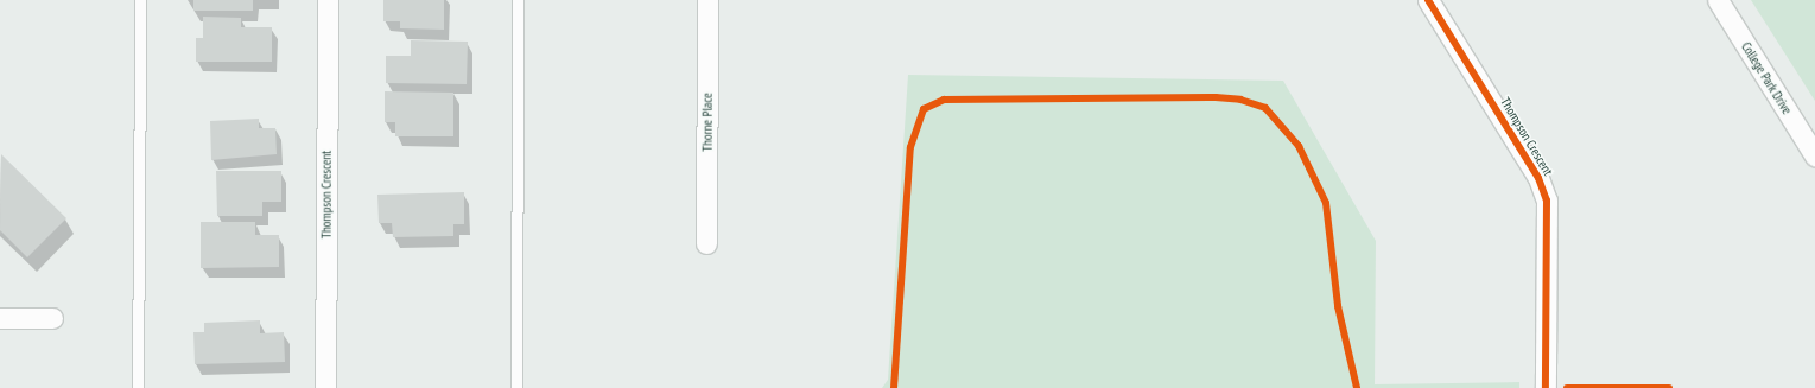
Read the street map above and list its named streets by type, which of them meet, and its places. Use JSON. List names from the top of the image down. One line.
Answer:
{"streets":{"street":["College Park Drive","Thorne Place","Thompson Crescent"]}}
